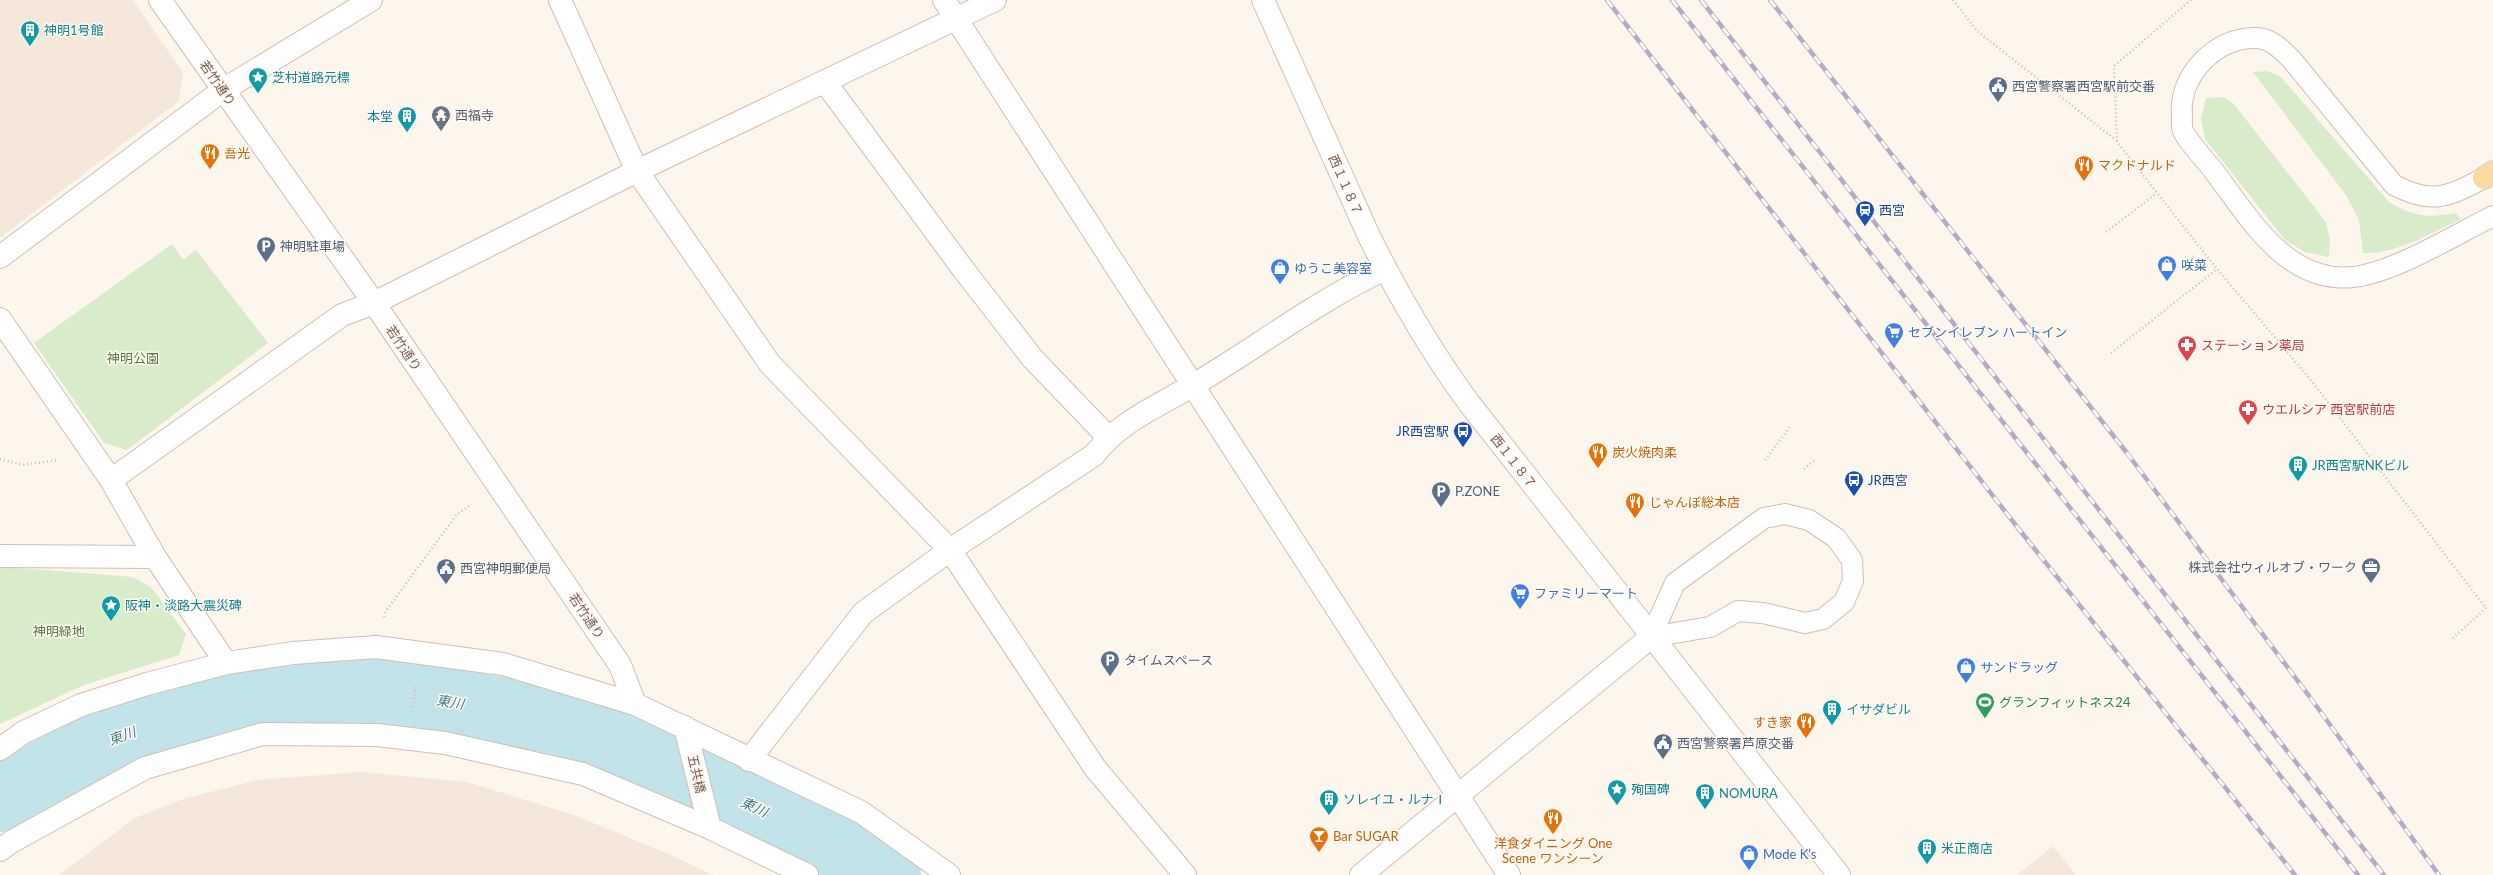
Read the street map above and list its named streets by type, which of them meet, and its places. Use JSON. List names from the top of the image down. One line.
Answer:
{"streets":{"street":["若竹通り","西１１８７","五共橋"]},"water":["東川"],"parks":["神明公園","神明緑地"],"places":{"building":["神明1号館","本堂","JR西宮駅NKビル","イサダビル","NOMURA","ソレイユ・ルナⅠ","米正商店"],"place":["芝村道路元標","阪神・淡路大震災碑","殉国碑"],"public building":["西宮警察署西宮駅前交番","西宮神明郵便局","西宮警察署芦原交番"],"temple":["西福寺"],"restaurant":["吾光","マクドナルド","炭火焼肉柔","じゃんぼ総本店","すき家","洋食ダイニング One Scene ワンシーン"],"station":["西宮"],"parking":["神明駐車場","P.ZONE","タイムスペース"],"shop":["咲菜","ゆうこ美容室","サンドラッグ","Mode K's"],"supermarket":["セブンイレブン ハートイン","ファミリーマート"],"pharmacy":["ステーション薬局","ウエルシア 西宮駅前店"],"bus stop":["JR西宮駅","JR西宮"],"office":["株式会社ウィルオブ・ワーク"],"sports":["グランフィットネス24"],"bar":["Bar SUGAR"]}}
